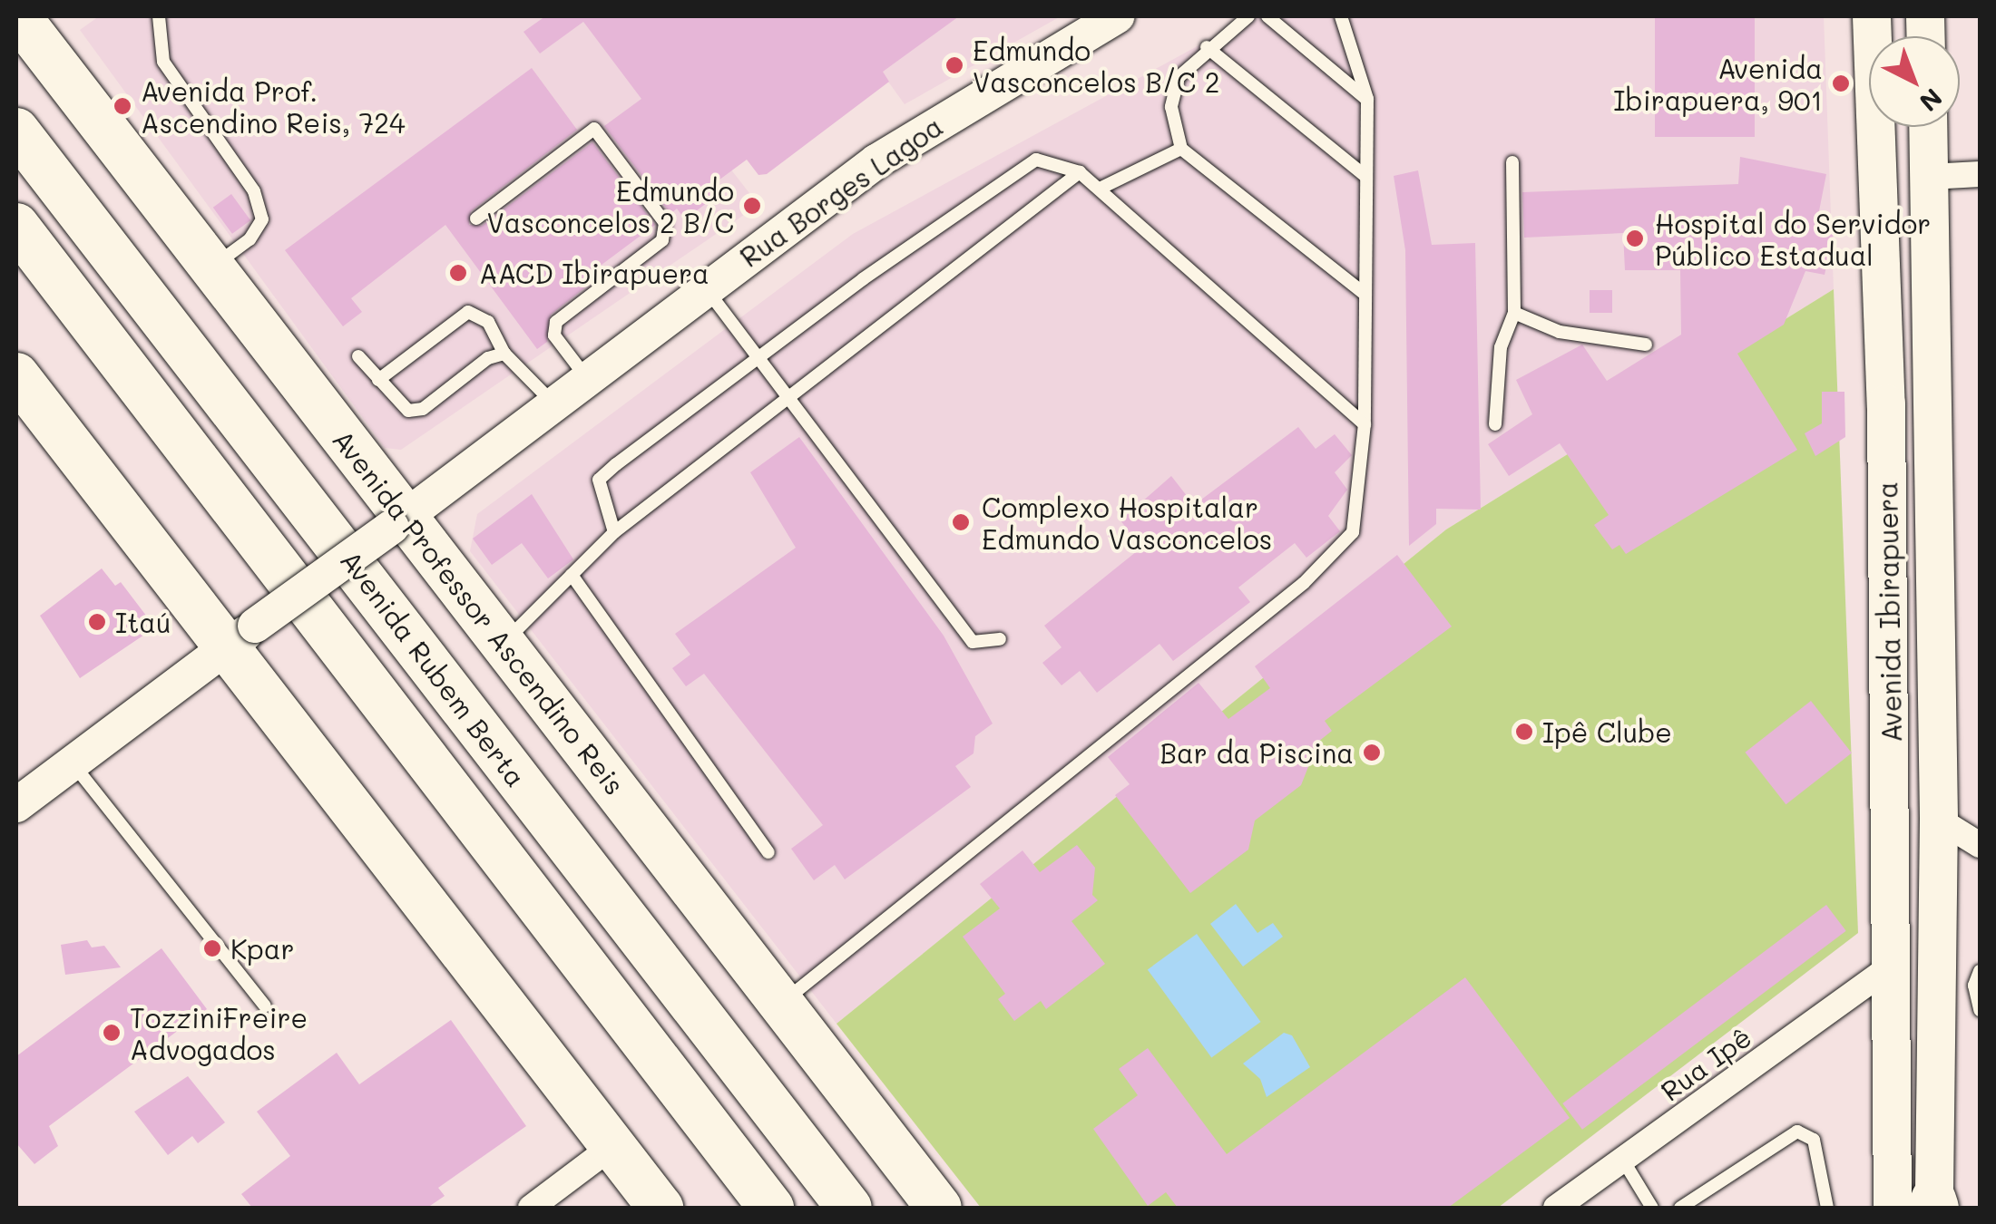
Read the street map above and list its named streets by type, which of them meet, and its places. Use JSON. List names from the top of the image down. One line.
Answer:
{"streets":{"highway":["Avenida Professor Ascendino Reis","Avenida Rubem Berta"],"main road":["Avenida Ibirapuera"],"street":["Rua Borges Lagoa","Rua Ipê"]},"crossings":[["Rua Borges Lagoa","Avenida Professor Ascendino Reis"],["Avenida Ibirapuera","Rua Ipê"]],"places":["Edmundo Vasconcelos B/C 2","Avenida Ibirapuera, 901","Avenida Prof. Ascendino Reis, 724","Edmundo Vasconcelos 2 B/C","Hospital do Servidor Público Estadual","AACD Ibirapuera","Complexo Hospitalar Edmundo Vasconcelos","Itaú","Ipê Clube","Bar da Piscina","Kpar","TozziniFreire Advogados"],"north":"bottom right"}
